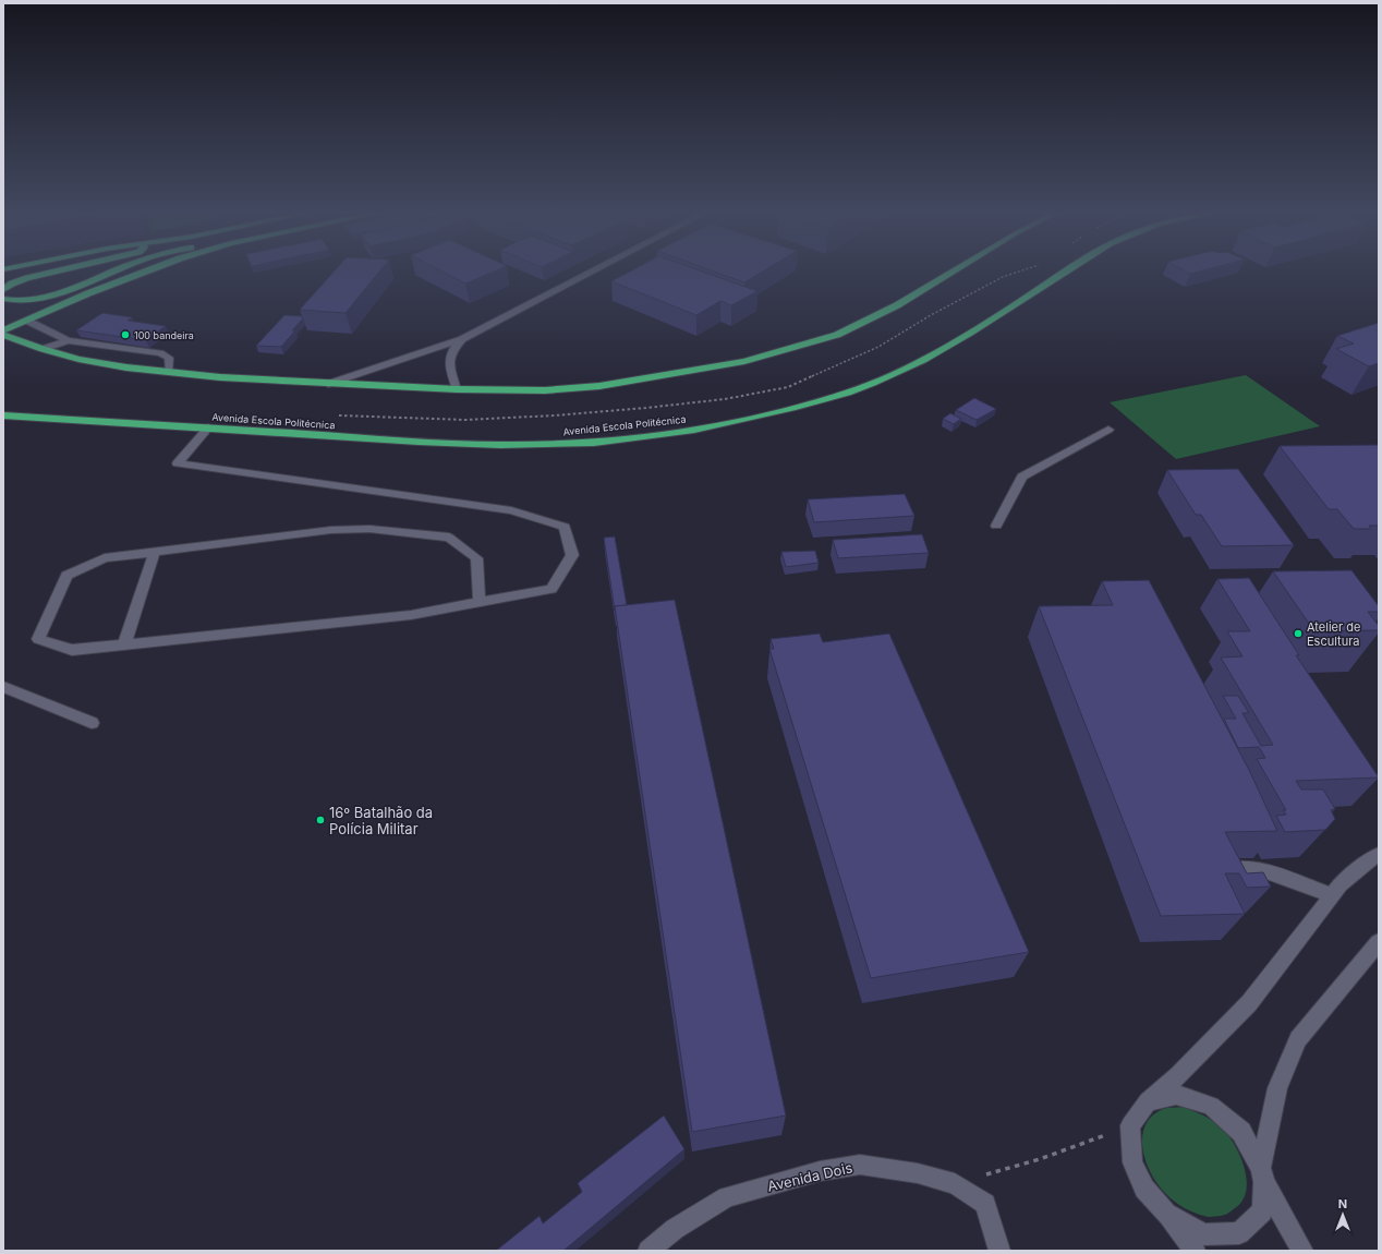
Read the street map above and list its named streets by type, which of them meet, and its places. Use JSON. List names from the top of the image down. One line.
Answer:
{"streets":{"highway":["Avenida Escola Politécnica"],"street":["Avenida Dois"]},"places":["100 bandeira","Atelier de Escultura","16º Batalhão da Polícia Militar"],"north":"top"}
